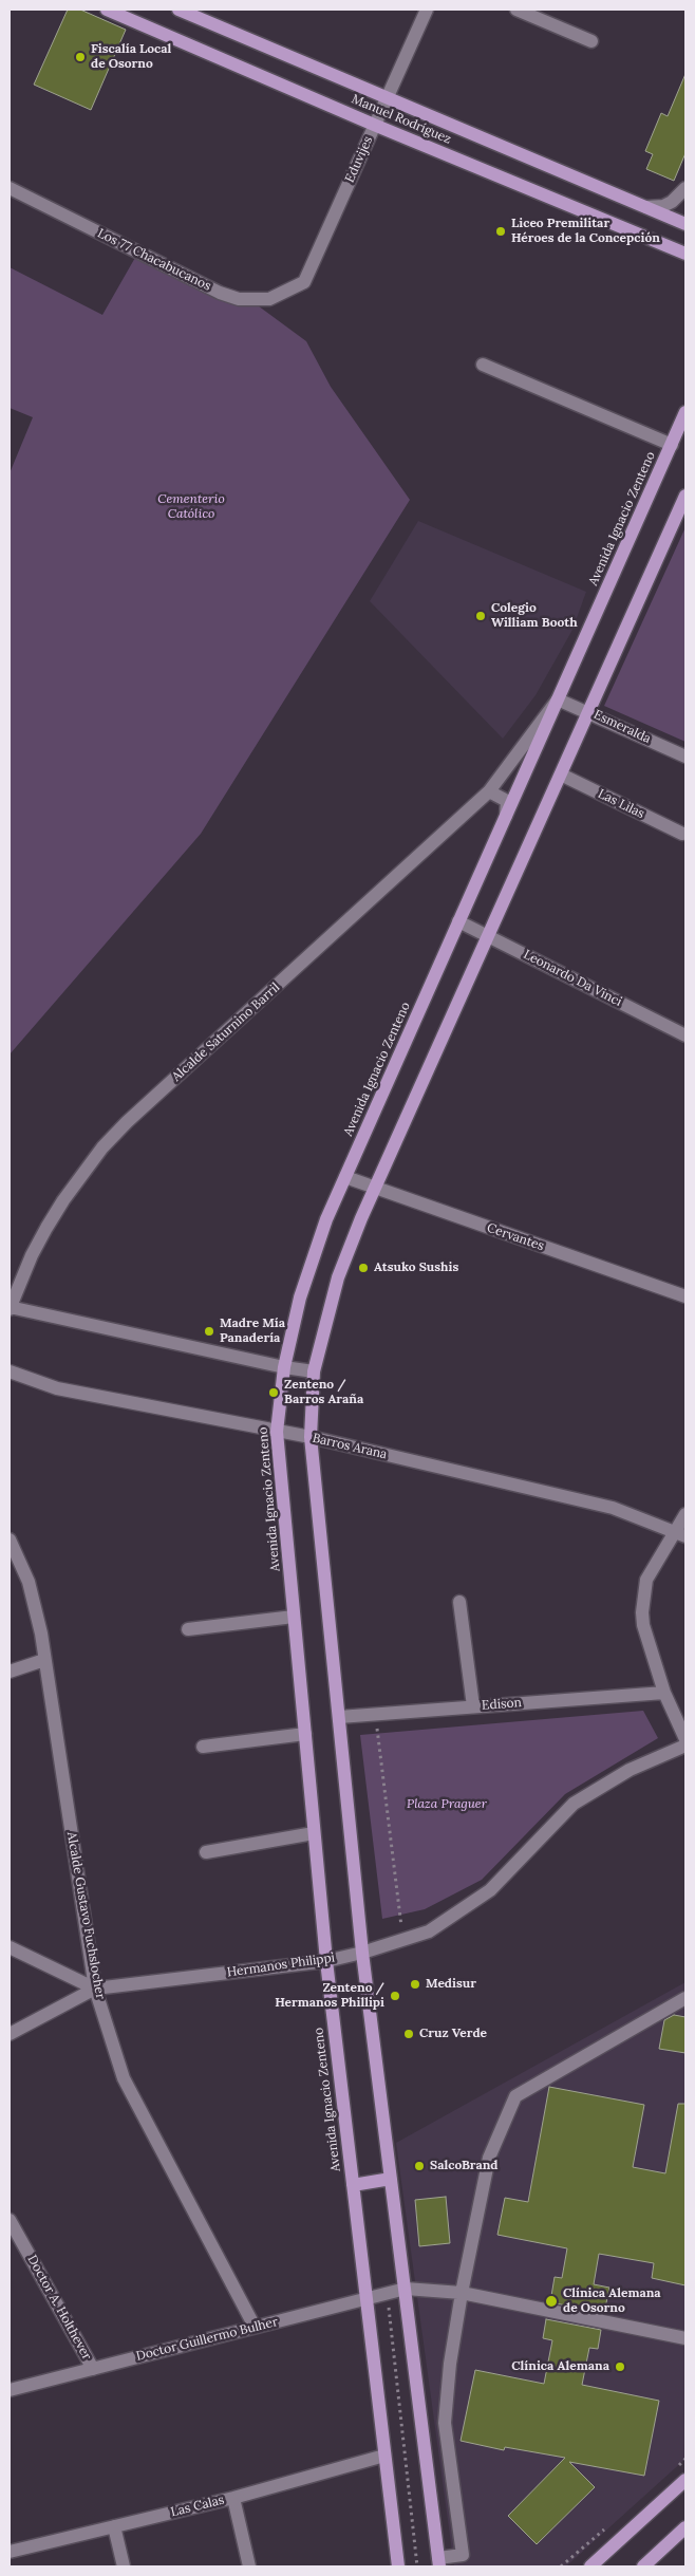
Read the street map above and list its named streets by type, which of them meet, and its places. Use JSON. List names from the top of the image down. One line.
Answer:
{"streets":{"main road":["Manuel Rodríguez","Avenida Ignacio Zenteno"],"street":["Eduvijes","Los 77 Chacabucanos","Esmeralda","Las Lilas","Leonardo Da Vinci","Alcalde Saturnino Barril","Cervantes","Barros Arana","Edison","Alcalde Gustavo Fuchslocher","Hermanos Philippi","Doctor A. Holthever","Doctor Guillermo Bulher","Las Calas"]},"crossings":[["Manuel Rodríguez","Eduvijes"],["Eduvijes","Los 77 Chacabucanos"],["Avenida Ignacio Zenteno","Esmeralda"],["Avenida Ignacio Zenteno","Leonardo Da Vinci"],["Avenida Ignacio Zenteno","Alcalde Saturnino Barril"],["Avenida Ignacio Zenteno","Cervantes"],["Avenida Ignacio Zenteno","Barros Arana"],["Avenida Ignacio Zenteno","Hermanos Philippi"],["Avenida Ignacio Zenteno","Doctor Guillermo Bulher"],["Avenida Ignacio Zenteno","Las Calas"],["Esmeralda","Alcalde Saturnino Barril"],["Alcalde Gustavo Fuchslocher","Hermanos Philippi"],["Alcalde Gustavo Fuchslocher","Doctor Guillermo Bulher"],["Doctor A. Holthever","Doctor Guillermo Bulher"]],"parks":["Cementerio Católico","Plaza Praguer"],"places":["Fiscalía Local de Osorno","Liceo Premilitar Héroes de la Concepción","Colegio William Booth","Atsuko Sushis","Madre Mía Panadería","Zenteno / Barros Araña","Medisur","Zenteno / Hermanos Phillipi","Cruz Verde","SalcoBrand","Clínica Alemana de Osorno","Clínica Alemana"]}
